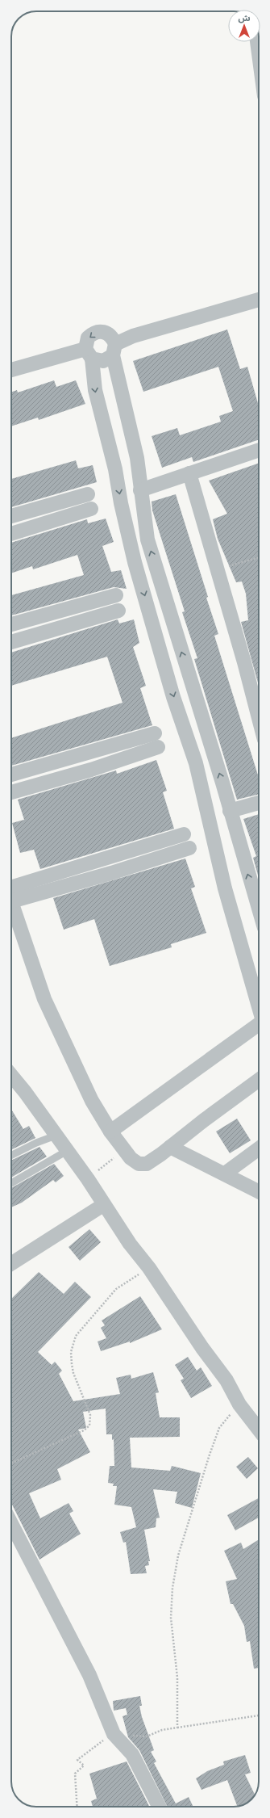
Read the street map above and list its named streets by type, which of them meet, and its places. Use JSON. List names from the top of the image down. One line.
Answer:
{"north":"top"}
